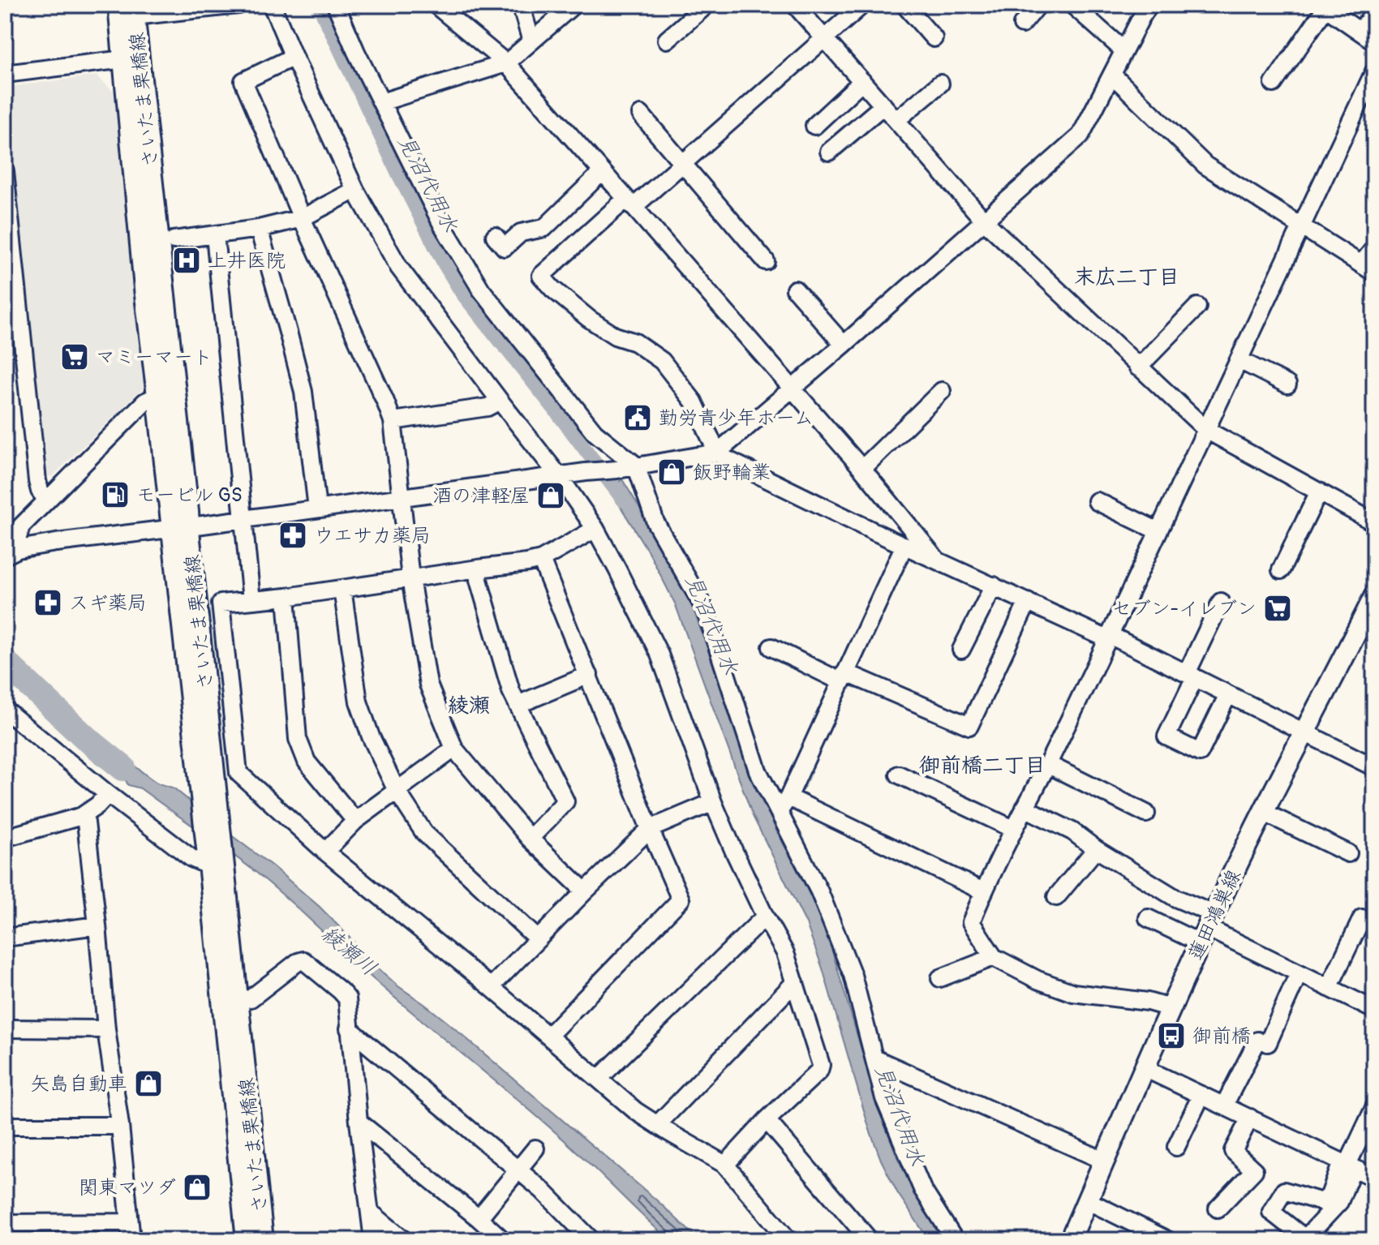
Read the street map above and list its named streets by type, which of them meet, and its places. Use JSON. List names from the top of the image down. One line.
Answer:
{"streets":{"main road":["さいたま栗橋線","蓮田鴻巣線"]},"districts":["末広二丁目","綾瀬","御前橋二丁目"],"water":["見沼代用水","綾瀬川"],"places":{"hospital":["上井医院"],"supermarket":["マミーマート","セブン-イレブン"],"public building":["勤労青少年ホーム"],"shop":["飯野輪業","酒の津軽屋","矢島自動車","関東マツダ"],"fuel station":["モービル GS"],"pharmacy":["ウエサカ薬局","スギ薬局"],"bus stop":["御前橋"]}}
